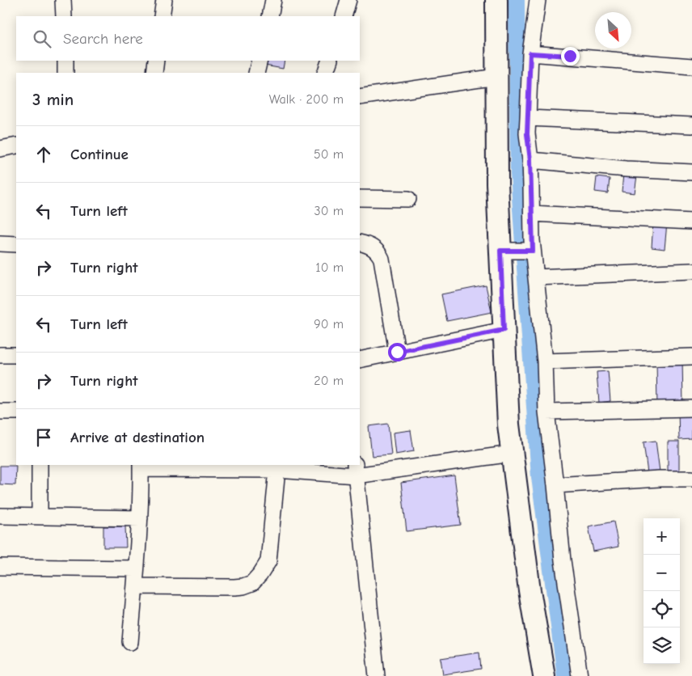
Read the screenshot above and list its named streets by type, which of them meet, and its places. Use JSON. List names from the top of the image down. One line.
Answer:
{"north":"bottom right","page":{"search":"Search here","heading":["3 min","Walk · 200 m"],"list":[["Continue","50 m"],["Turn left","30 m"],["Turn right","10 m"],["Turn left","90 m"],["Turn right","20 m"],"Arrive at destination"],"map_buttons":["+","−"]}}
